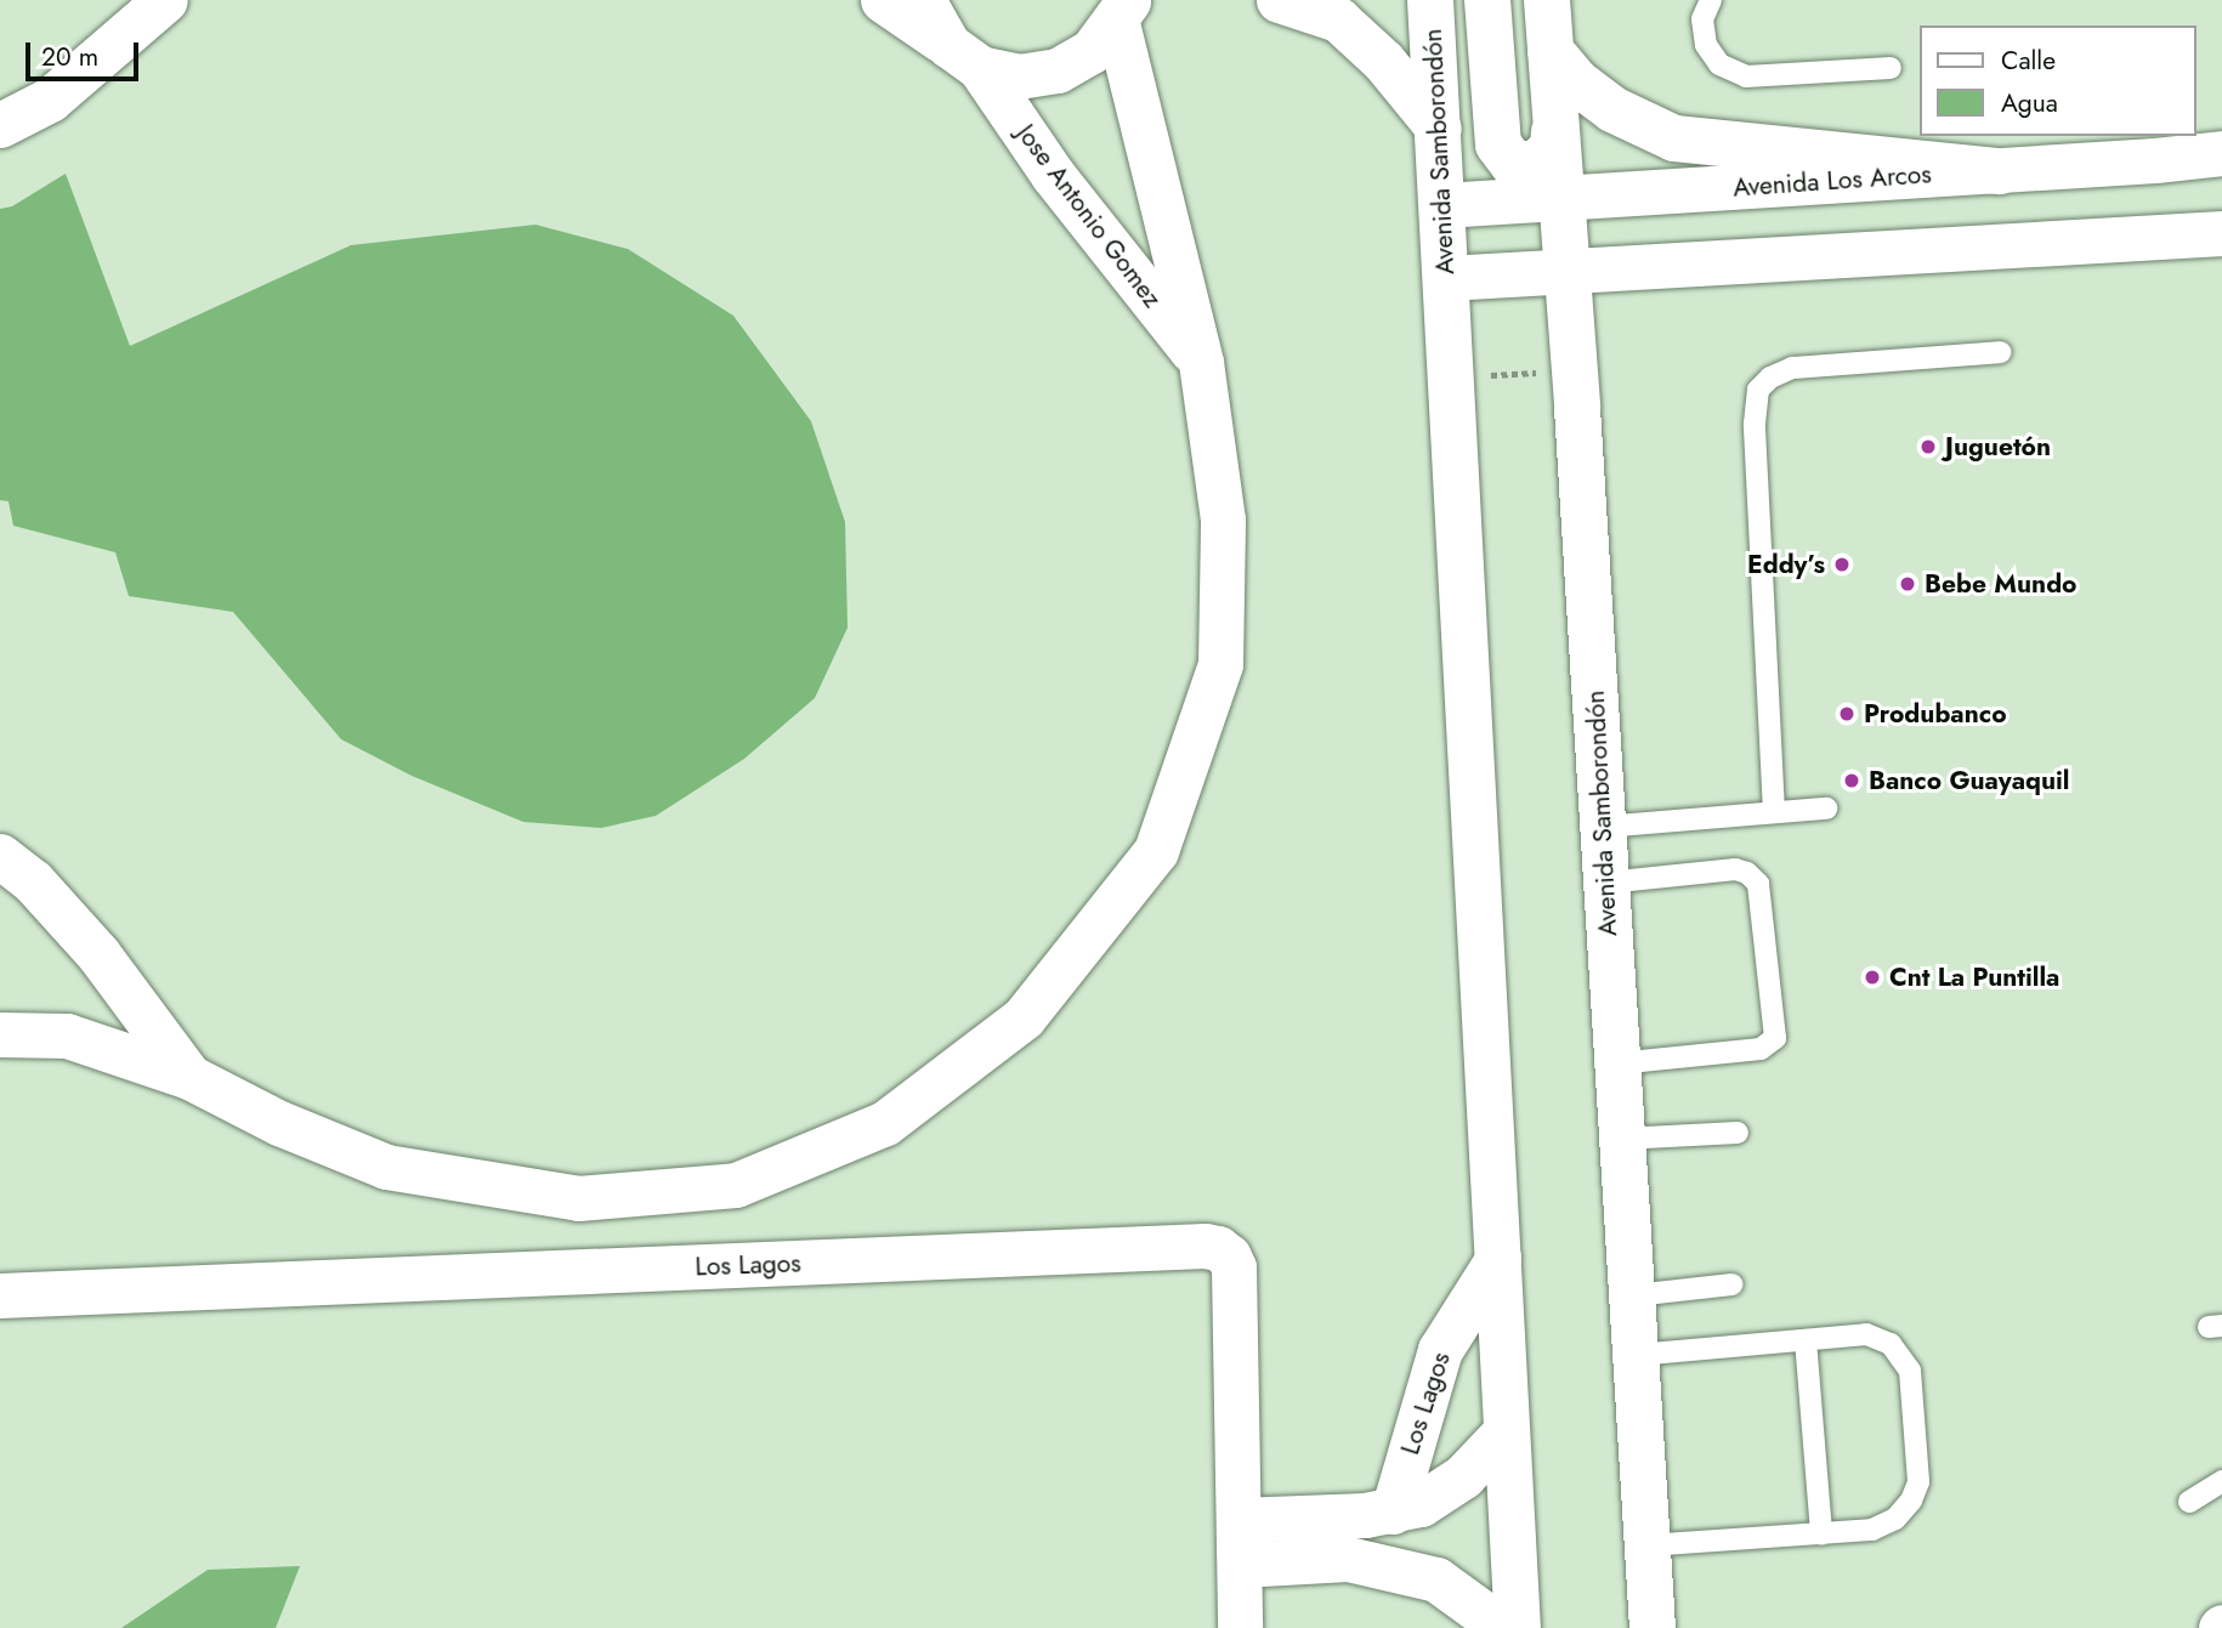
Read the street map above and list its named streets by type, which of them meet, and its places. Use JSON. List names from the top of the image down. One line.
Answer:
{"streets":{"highway":["Avenida Samborondón"],"street":["Avenida Los Arcos","Jose Antonio Gomez","Los Lagos"]},"crossings":[["Avenida Samborondón","Avenida Los Arcos"],["Avenida Samborondón","Los Lagos"]],"places":["Juguetón","Eddy’s","Bebe Mundo","Produbanco","Banco Guayaquil","Cnt La Puntilla"],"legend":["Calle","Agua"],"scale_bar":"20 m"}
